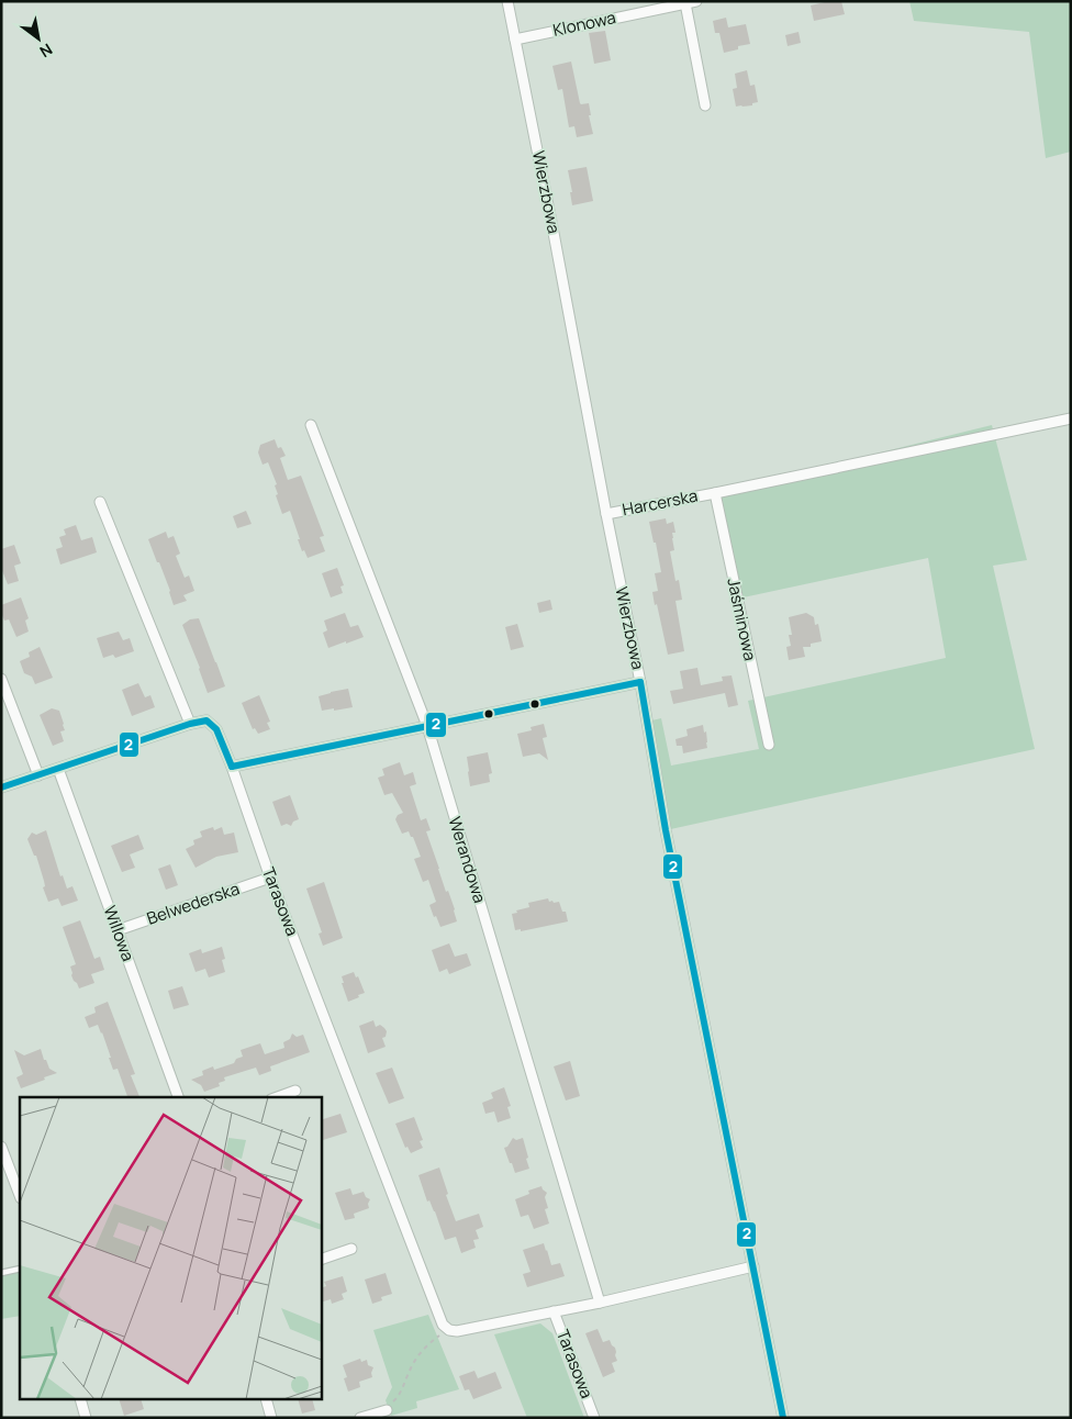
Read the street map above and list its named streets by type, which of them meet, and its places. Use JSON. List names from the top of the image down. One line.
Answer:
{"streets":{"street":["Klonowa","Wierzbowa","Harcerska","Jaśminowa","Werandowa","Tarasowa","Belwederska","Willowa"]},"crossings":[["Klonowa","Wierzbowa"],["Wierzbowa","Harcerska"],["Harcerska","Jaśminowa"],["Tarasowa","Belwederska"],["Belwederska","Willowa"]],"lines":["transit line 2"],"north":"bottom right"}
